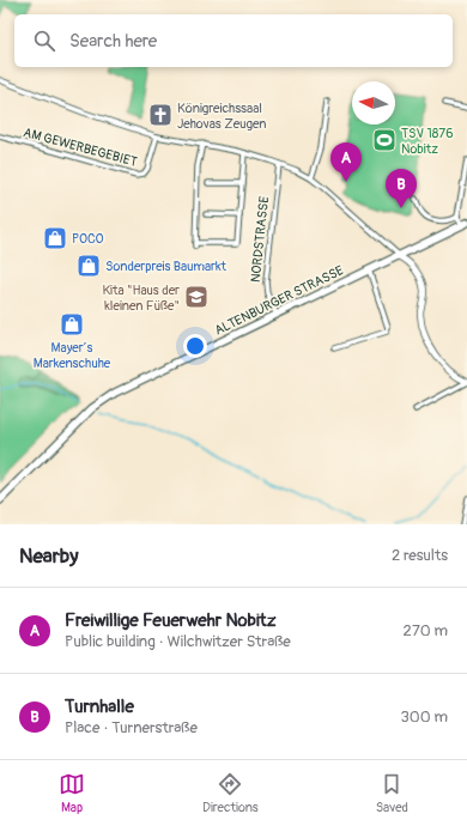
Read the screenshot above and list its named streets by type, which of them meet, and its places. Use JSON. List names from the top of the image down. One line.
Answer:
{"streets":{"main road":["ALTENBURGER STRASSE"],"street":["AM GEWERBEGEBIET","NORDSTRASSE"]},"crossings":[["NORDSTRASSE","ALTENBURGER STRASSE"]],"places":{"church":["Königreichssaal Jehovas Zeugen"],"sports":["TSV 1876 Nobitz"],"shop":["POCO","Sonderpreis Baumarkt","Mayer´s Markenschuhe"],"school or university":["Kita \"Haus der kleinen Füße\""]},"north":"left","page":{"search":"Search here","pins":["A","B"],"heading":["Nearby","2 results"],"list":[{"mark":"A","name":"Freiwillige Feuerwehr Nobitz","note":"Public building · Wilchwitzer Straße","value":"270 m"},{"mark":"B","name":"Turnhalle","note":"Place · Turnerstraße","value":"300 m"}],"nav":["Map","Directions","Saved"]}}
